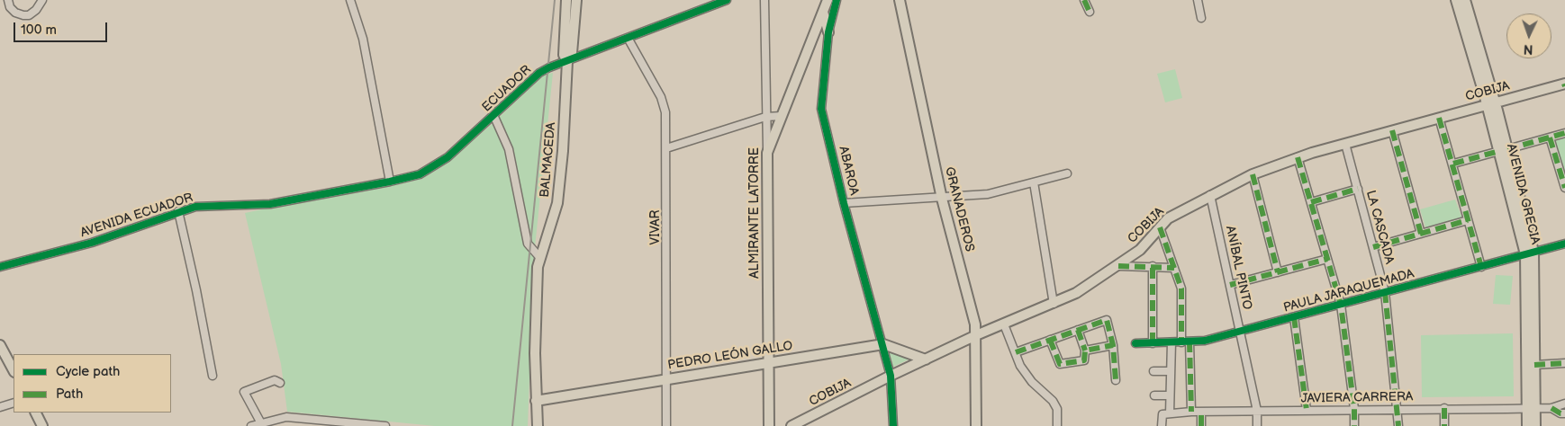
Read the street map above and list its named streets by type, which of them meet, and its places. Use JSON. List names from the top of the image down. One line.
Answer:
{"streets":{"main road":["COBIJA","BALMACEDA","AVENIDA GRECIA","GRANADEROS","ALMIRANTE LATORRE","PEDRO LEÓN GALLO"],"street":["ECUADOR","ABAROA","AVENIDA ECUADOR","VIVAR","LA CASCADA","ANÍBAL PINTO","PAULA JARAQUEMADA","JAVIERA CARRERA"]},"crossings":[["ECUADOR","BALMACEDA"],["ECUADOR","AVENIDA ECUADOR"],["ECUADOR","VIVAR"],["COBIJA","ABAROA"],["COBIJA","AVENIDA GRECIA"],["COBIJA","GRANADEROS"],["COBIJA","LA CASCADA"],["COBIJA","ANÍBAL PINTO"],["COBIJA","PEDRO LEÓN GALLO"],["BALMACEDA","PEDRO LEÓN GALLO"],["ABAROA","PEDRO LEÓN GALLO"],["AVENIDA GRECIA","PAULA JARAQUEMADA"],["AVENIDA GRECIA","JAVIERA CARRERA"],["ALMIRANTE LATORRE","PEDRO LEÓN GALLO"],["VIVAR","PEDRO LEÓN GALLO"],["LA CASCADA","PAULA JARAQUEMADA"],["LA CASCADA","JAVIERA CARRERA"],["ANÍBAL PINTO","PAULA JARAQUEMADA"],["ANÍBAL PINTO","JAVIERA CARRERA"]],"legend":["Cycle path","Path"],"scale_bar":"100 m","north":"bottom"}
